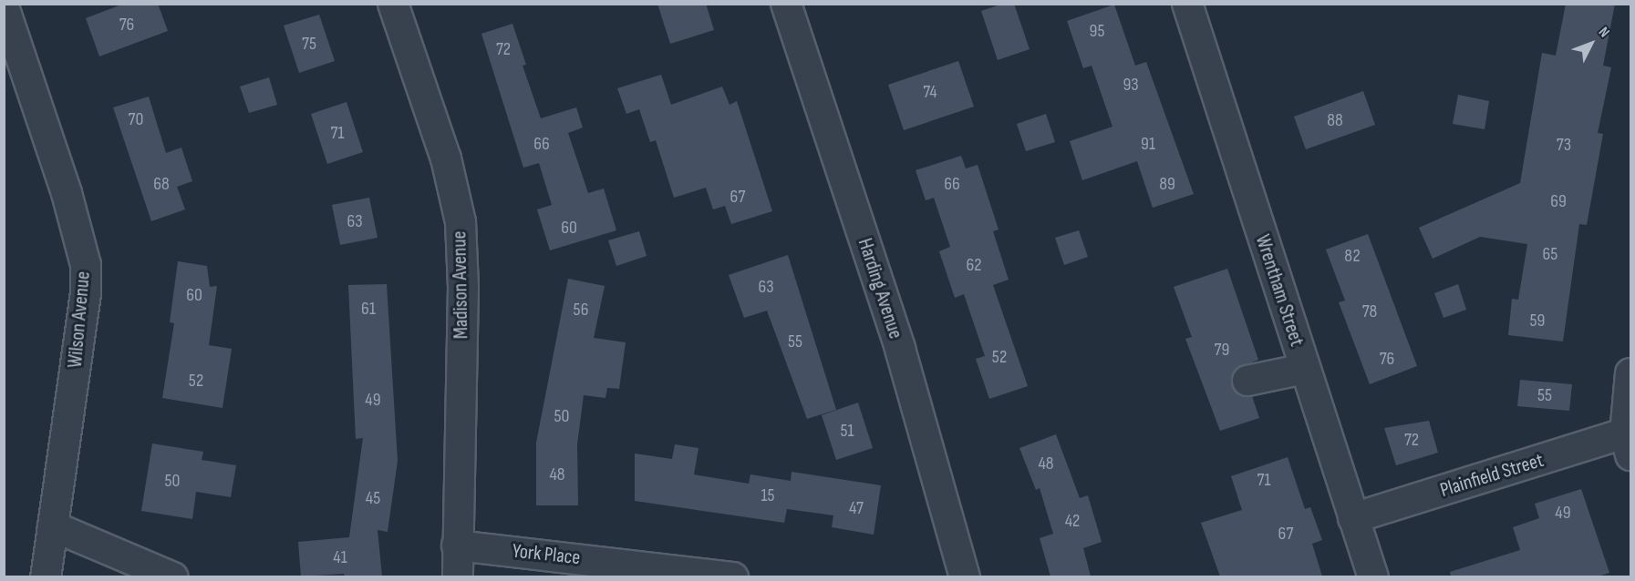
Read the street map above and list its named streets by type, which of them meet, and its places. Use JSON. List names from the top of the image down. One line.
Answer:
{"streets":{"street":["Madison Avenue","Harding Avenue","Wrentham Street","Wilson Avenue","Plainfield Street","York Place"]},"crossings":[["Madison Avenue","York Place"],["Wrentham Street","Plainfield Street"]],"house_numbers":["76","95","75","72","93","74","70","88","71","66","91","73","68","66","89","67","69","63","60","65","82","62","63","60","61","56","78","59","55","79","52","76","52","55","49","50","51","72","48","48","71","50","15","45","47","49","42","67","41"],"north":"top right"}
